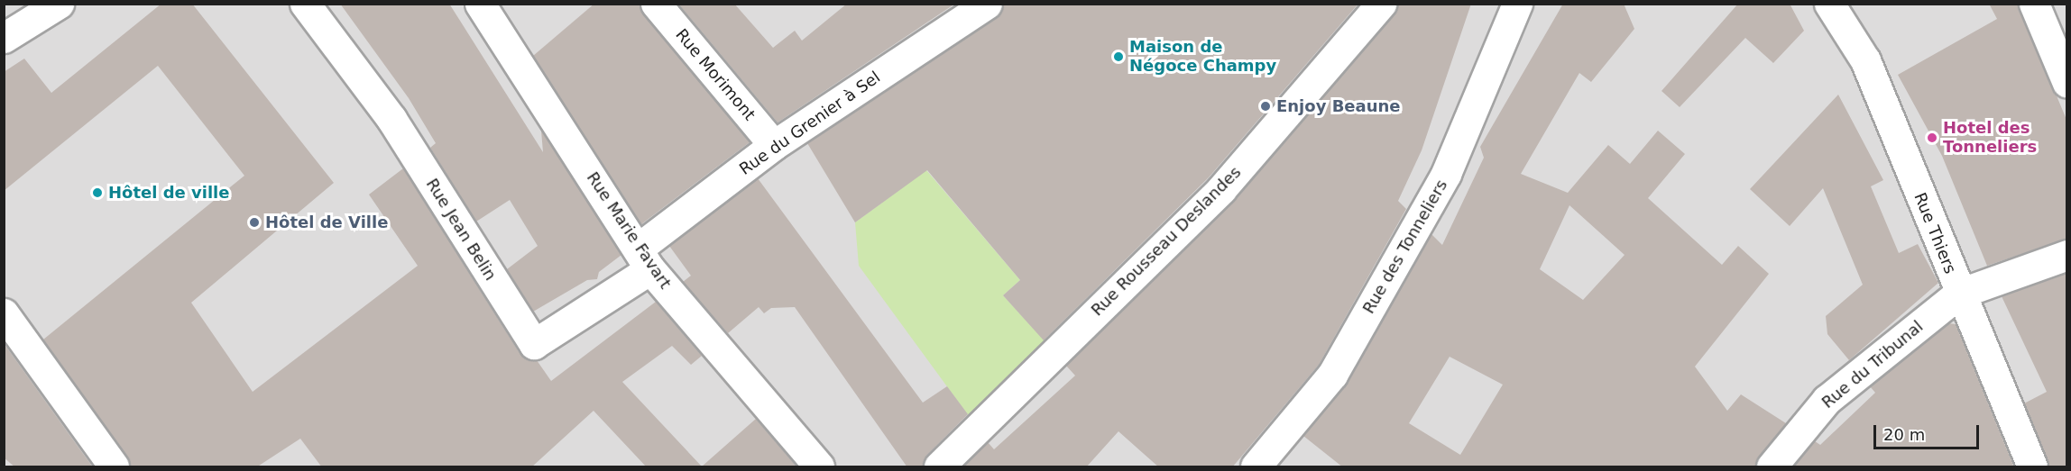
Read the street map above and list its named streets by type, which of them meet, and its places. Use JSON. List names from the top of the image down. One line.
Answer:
{"streets":{"street":["Rue Morimont","Rue du Grenier à Sel","Rue Jean Belin","Rue Marie Favart","Rue Thiers","Rue Rousseau Deslandes","Rue des Tonneliers","Rue du Tribunal"]},"crossings":[["Rue Morimont","Rue du Grenier à Sel"],["Rue du Grenier à Sel","Rue Jean Belin"],["Rue du Grenier à Sel","Rue Marie Favart"],["Rue Jean Belin","Rue Marie Favart"],["Rue Thiers","Rue du Tribunal"]],"places":["Maison de Négoce Champy","Enjoy Beaune","Hotel des Tonneliers","Hôtel de ville","Hôtel de Ville"],"scale_bar":"20 m"}
